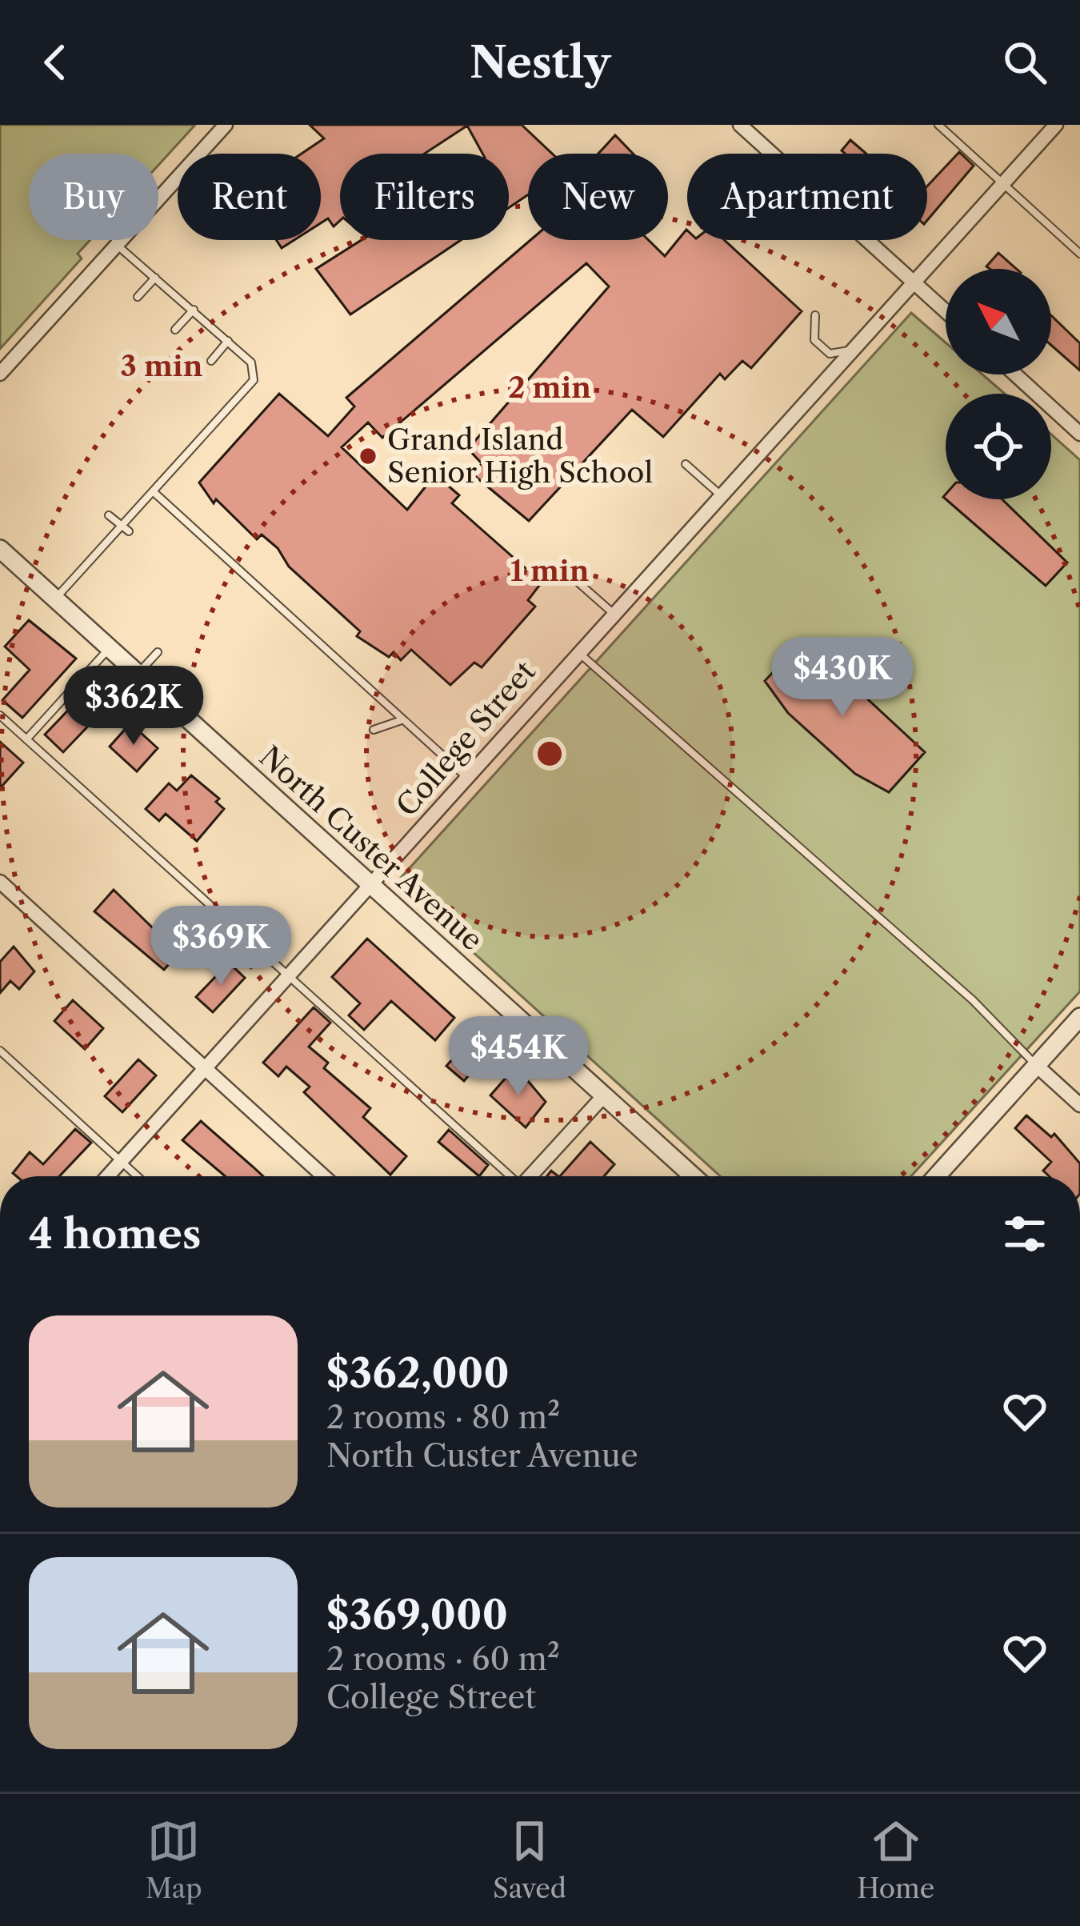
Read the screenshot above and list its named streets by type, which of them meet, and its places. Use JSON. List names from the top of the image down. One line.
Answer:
{"streets":{"street":["College Street","North Custer Avenue"]},"crossings":[["College Street","North Custer Avenue"]],"places":["Grand Island Senior High School"],"north":"top left","page":{"header":"Nestly","chip":["Buy","Rent","Filters","New","Apartment"],"price":["$430K","$362K","$369K","$454K"],"heading":"4 homes","list":[{"name":"$362,000","note":"2 rooms · 80 m² · North Custer Avenue"},{"name":"$369,000","note":"2 rooms · 60 m² · College Street"}],"tabs":["Map","Saved","Home"]},"rings":["3 min","2 min","1 min"]}
